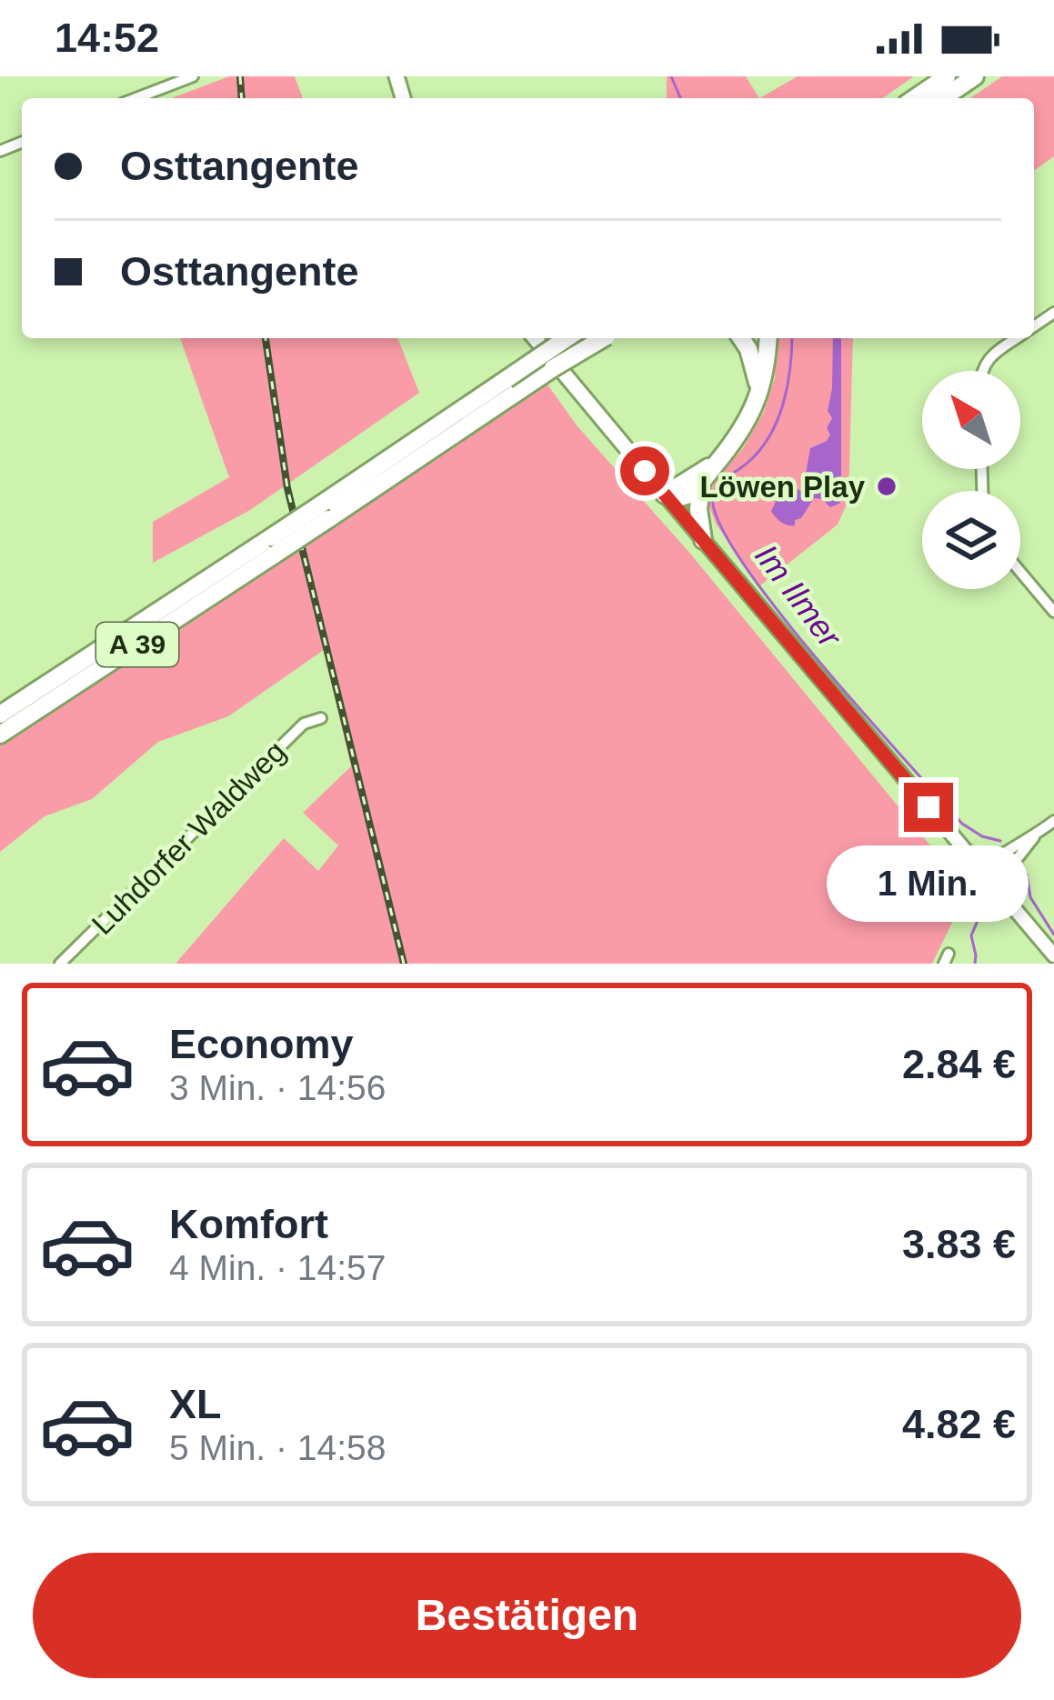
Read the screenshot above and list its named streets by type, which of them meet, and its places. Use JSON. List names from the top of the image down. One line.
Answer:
{"streets":{"highway":["A 39"],"street":["Luhdorfer Waldweg"]},"water":["Im Ilmer"],"places":["Löwen Play"],"north":"top left","page":{"status":"14:52","banner":["Osttangente","Osttangente"],"bubble":"1 Min.","list":[{"name":"Economy","note":"3 Min. · 14:56","value":"2.84 €"},{"name":"Komfort","note":"4 Min. · 14:57","value":"3.83 €"},{"name":"XL","note":"5 Min. · 14:58","value":"4.82 €"}],"buttons":"Bestätigen"}}
